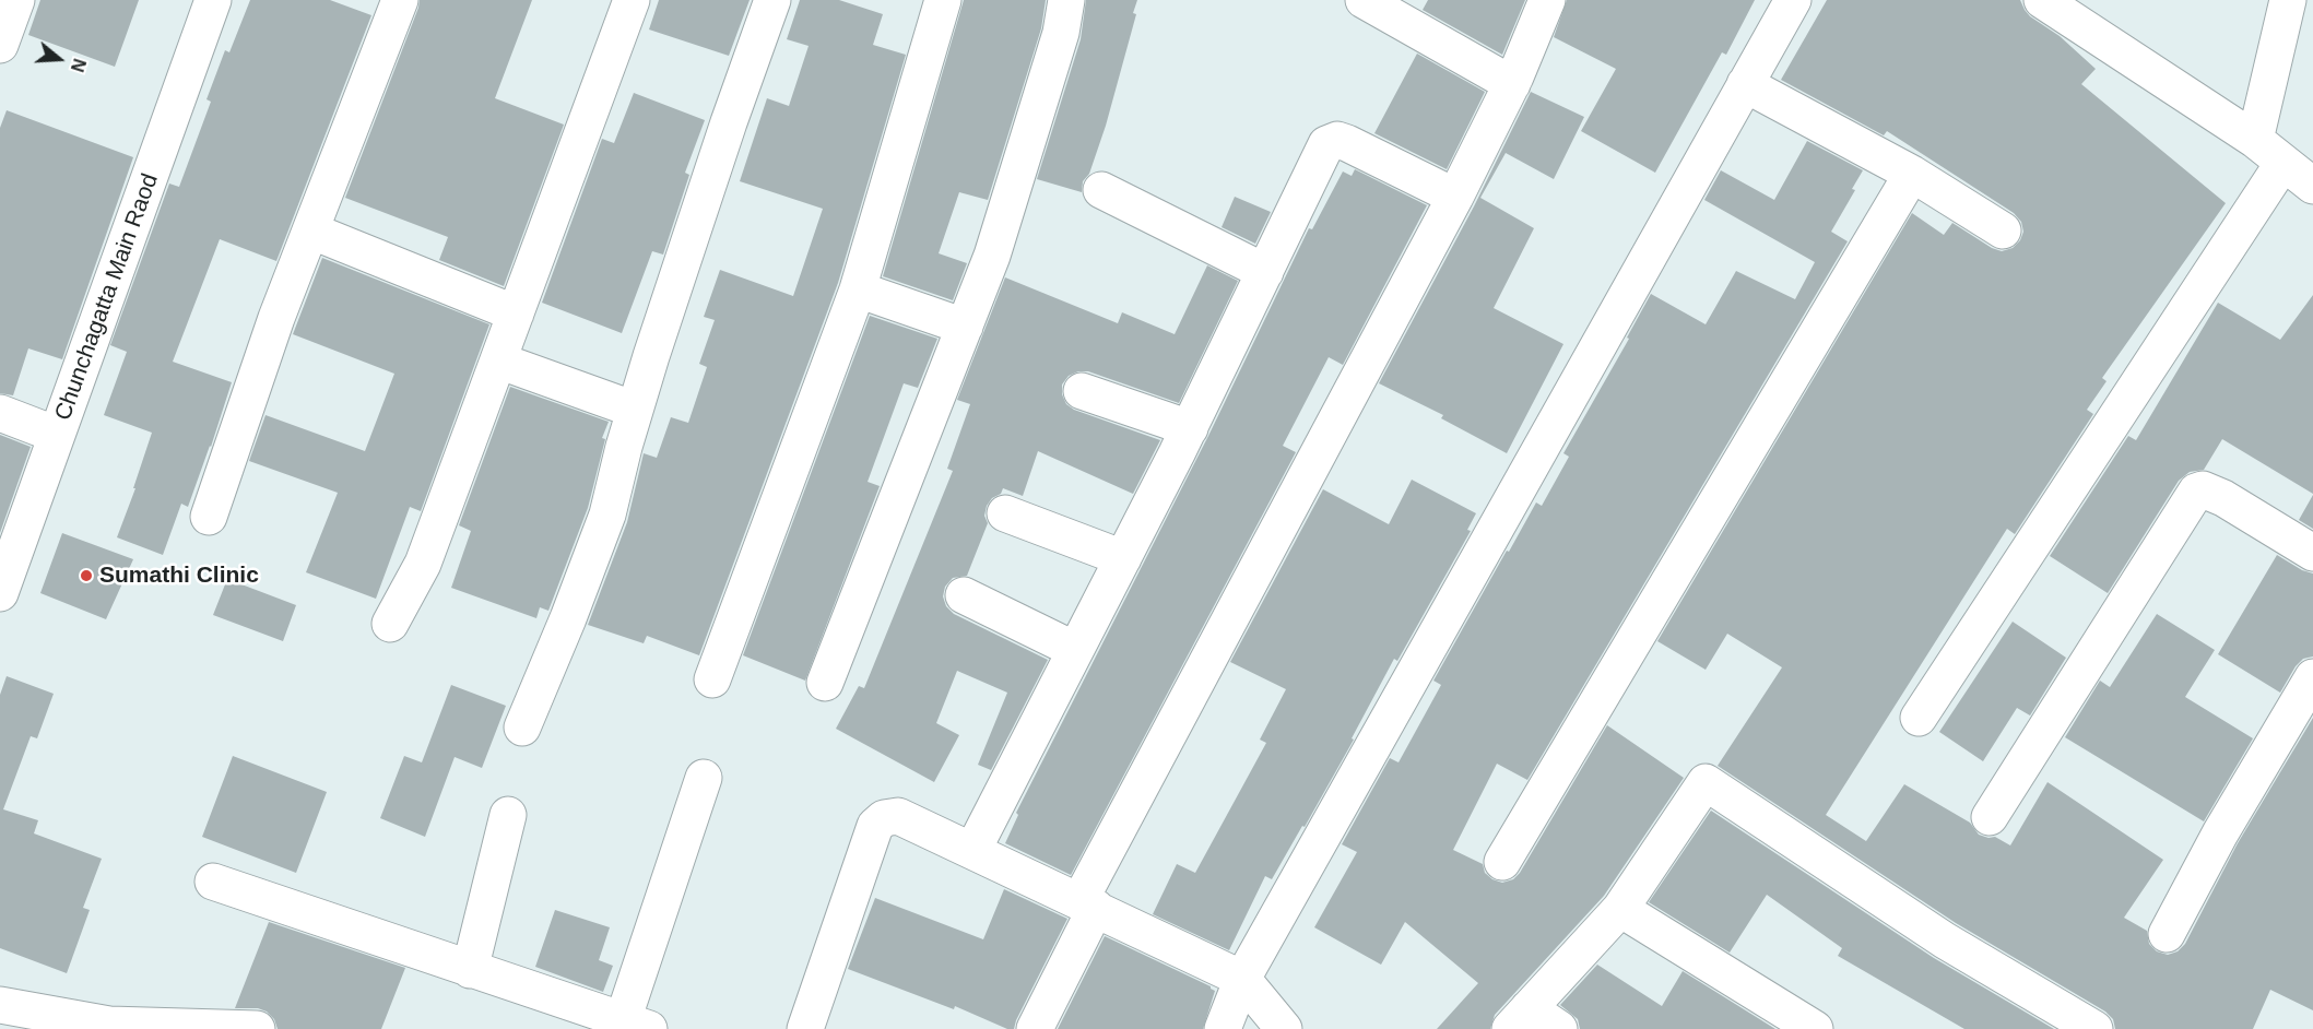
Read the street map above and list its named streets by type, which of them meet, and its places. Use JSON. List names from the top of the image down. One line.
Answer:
{"streets":{"street":["Chunchagatta Main Raod"]},"places":["Sumathi Clinic"],"north":"right"}
